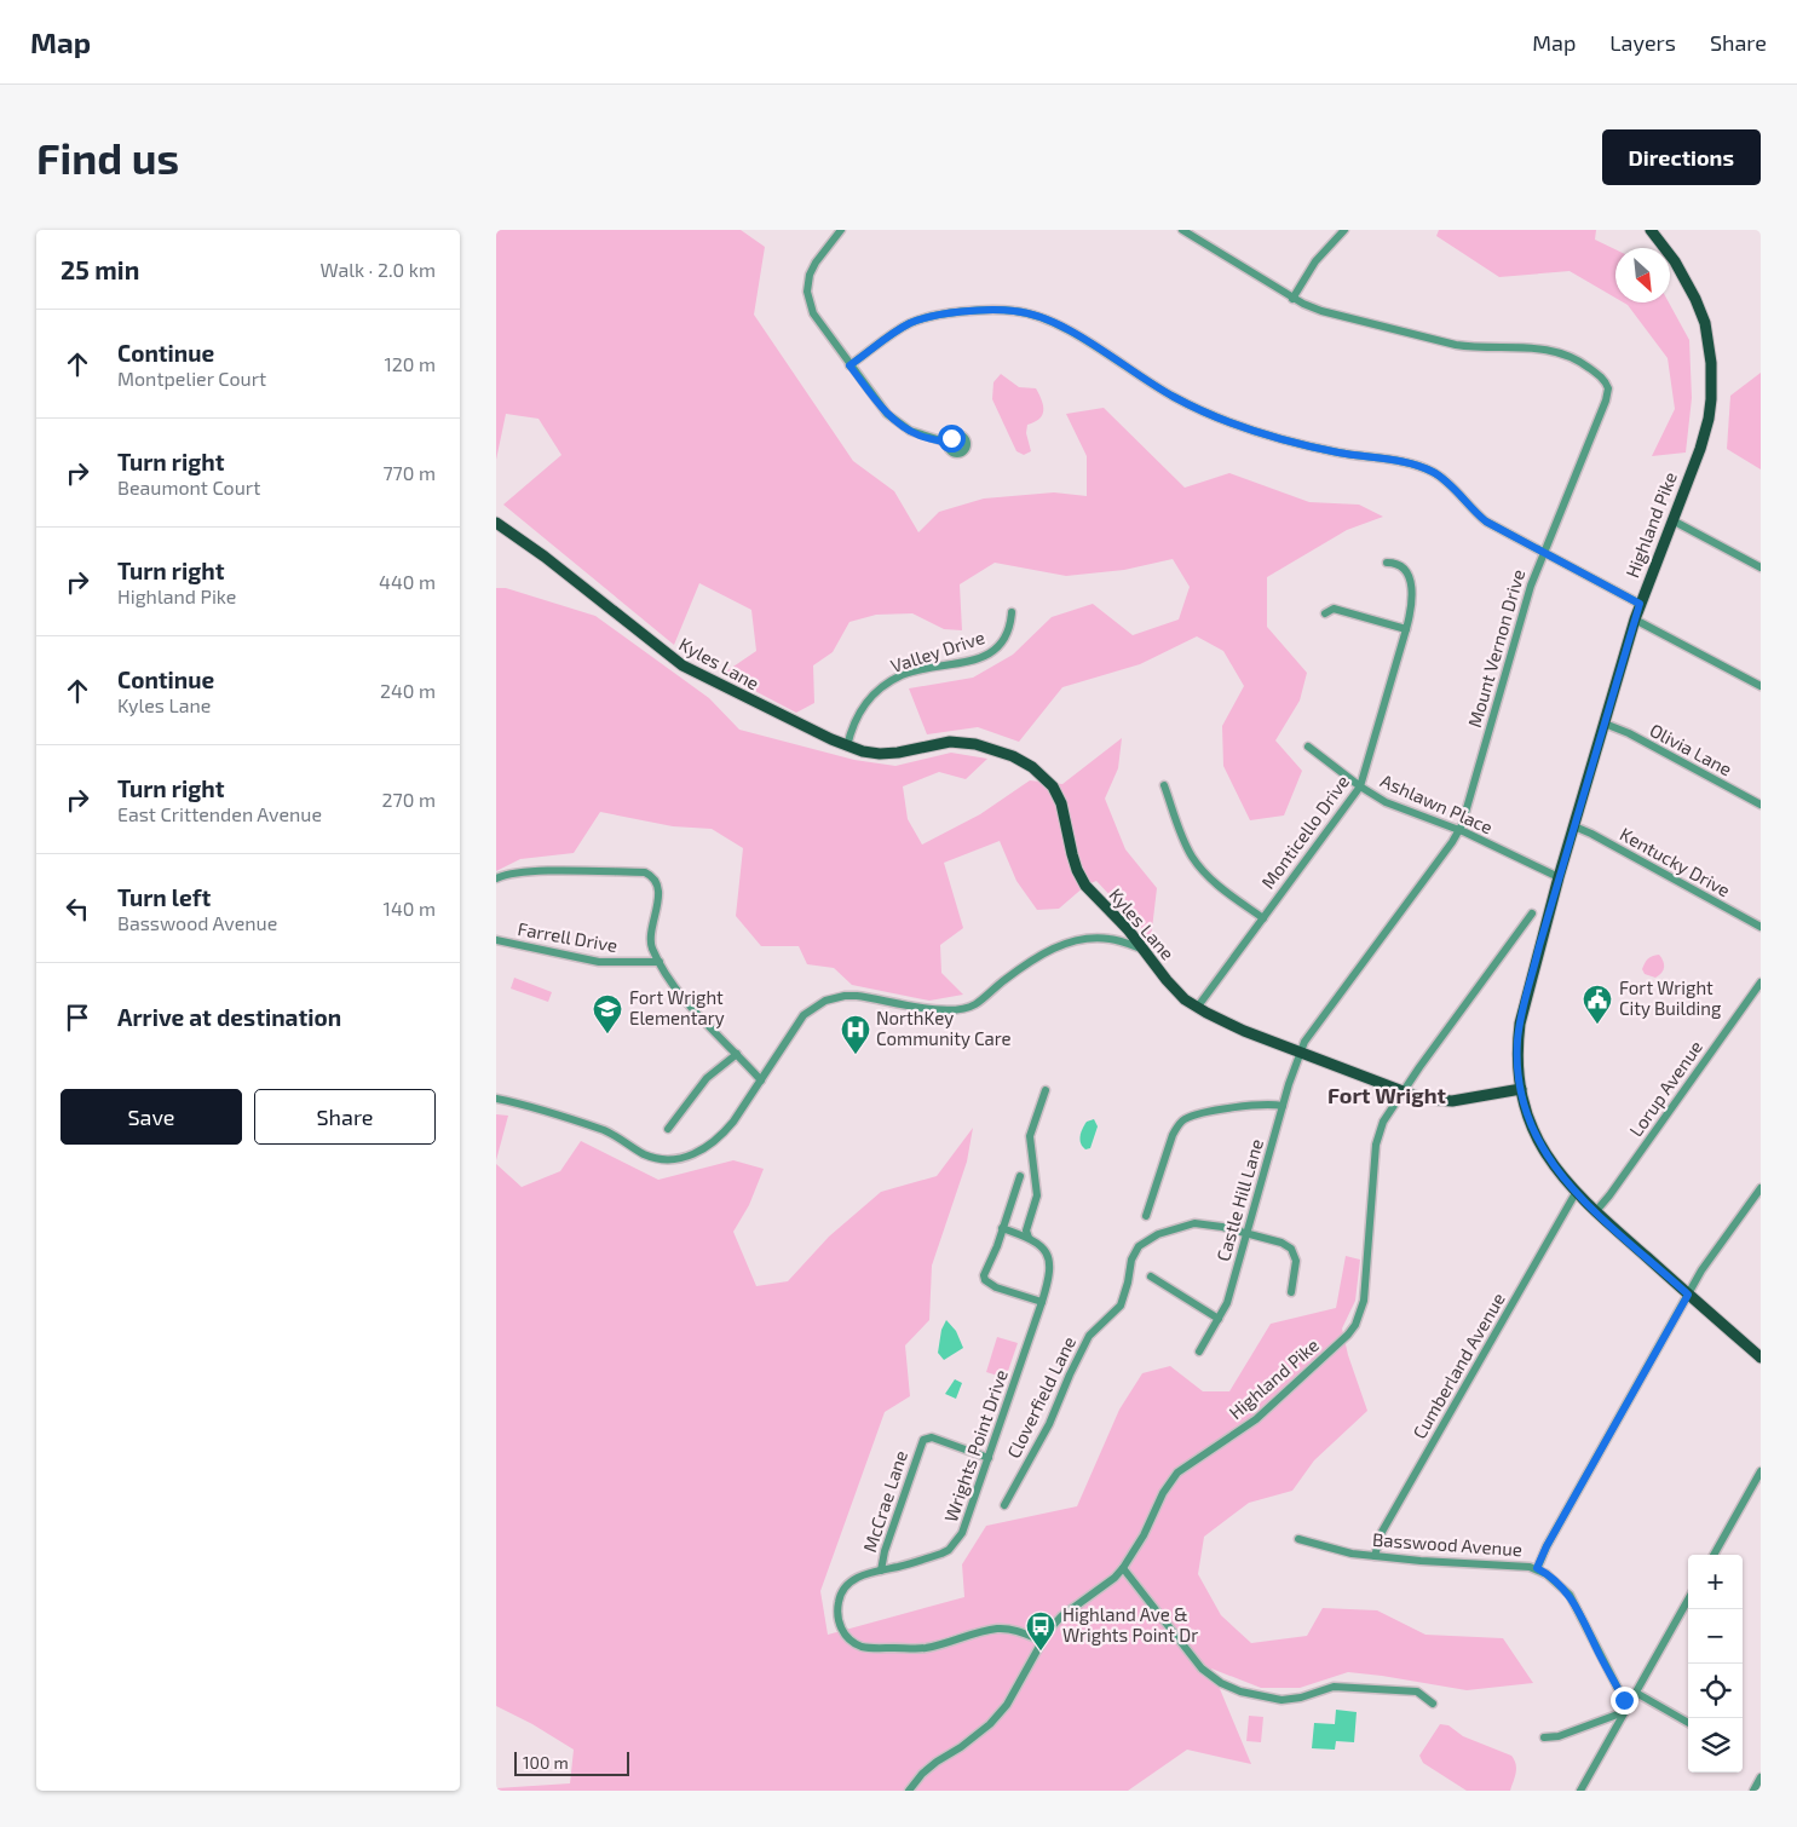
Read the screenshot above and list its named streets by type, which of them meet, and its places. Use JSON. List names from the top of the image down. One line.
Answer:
{"streets":{"main road":["Highland Pike","Kyles Lane"],"street":["Mount Vernon Drive","Valley Drive","Olivia Lane","Ashlawn Place","Monticello Drive","Kentucky Drive","Farrell Drive","Lorup Avenue","Castle Hill Lane","Cumberland Avenue","Cloverfield Lane","Wrights Point Drive","McCrae Lane","Basswood Avenue"]},"crossings":[["Highland Pike","Kyles Lane"],["Highland Pike","Olivia Lane"],["Highland Pike","Ashlawn Place"],["Highland Pike","Kentucky Drive"],["Highland Pike","Wrights Point Drive"],["Mount Vernon Drive","Kyles Lane"],["Mount Vernon Drive","Ashlawn Place"],["Mount Vernon Drive","Castle Hill Lane"],["Valley Drive","Kyles Lane"],["Kyles Lane","Monticello Drive"],["Kyles Lane","Castle Hill Lane"],["Ashlawn Place","Monticello Drive"],["Castle Hill Lane","Cloverfield Lane"],["Cumberland Avenue","Basswood Avenue"],["Wrights Point Drive","McCrae Lane"]],"districts":["Fort Wright"],"places":{"public building":["Fort Wright City Building"],"school or university":["Fort Wright Elementary"],"hospital":["NorthKey Community Care"],"bus stop":["Highland Ave & Wrights Point Dr"]},"scale_bar":"100 m","north":"bottom right","page":{"header":"Map","nav":["Map","Layers","Share"],"buttons":["Directions",["Save","Share"]],"title":"Find us","heading":["25 min","Walk · 2.0 km"],"list":[["Continue","Montpelier Court","120 m"],["Turn right","Beaumont Court","770 m"],["Turn right","Highland Pike","440 m"],["Continue","Kyles Lane","240 m"],["Turn right","East Crittenden Avenue","270 m"],["Turn left","Basswood Avenue","140 m"],"Arrive at destination"],"map_buttons":["+","−"],"scale":"100 m"}}
